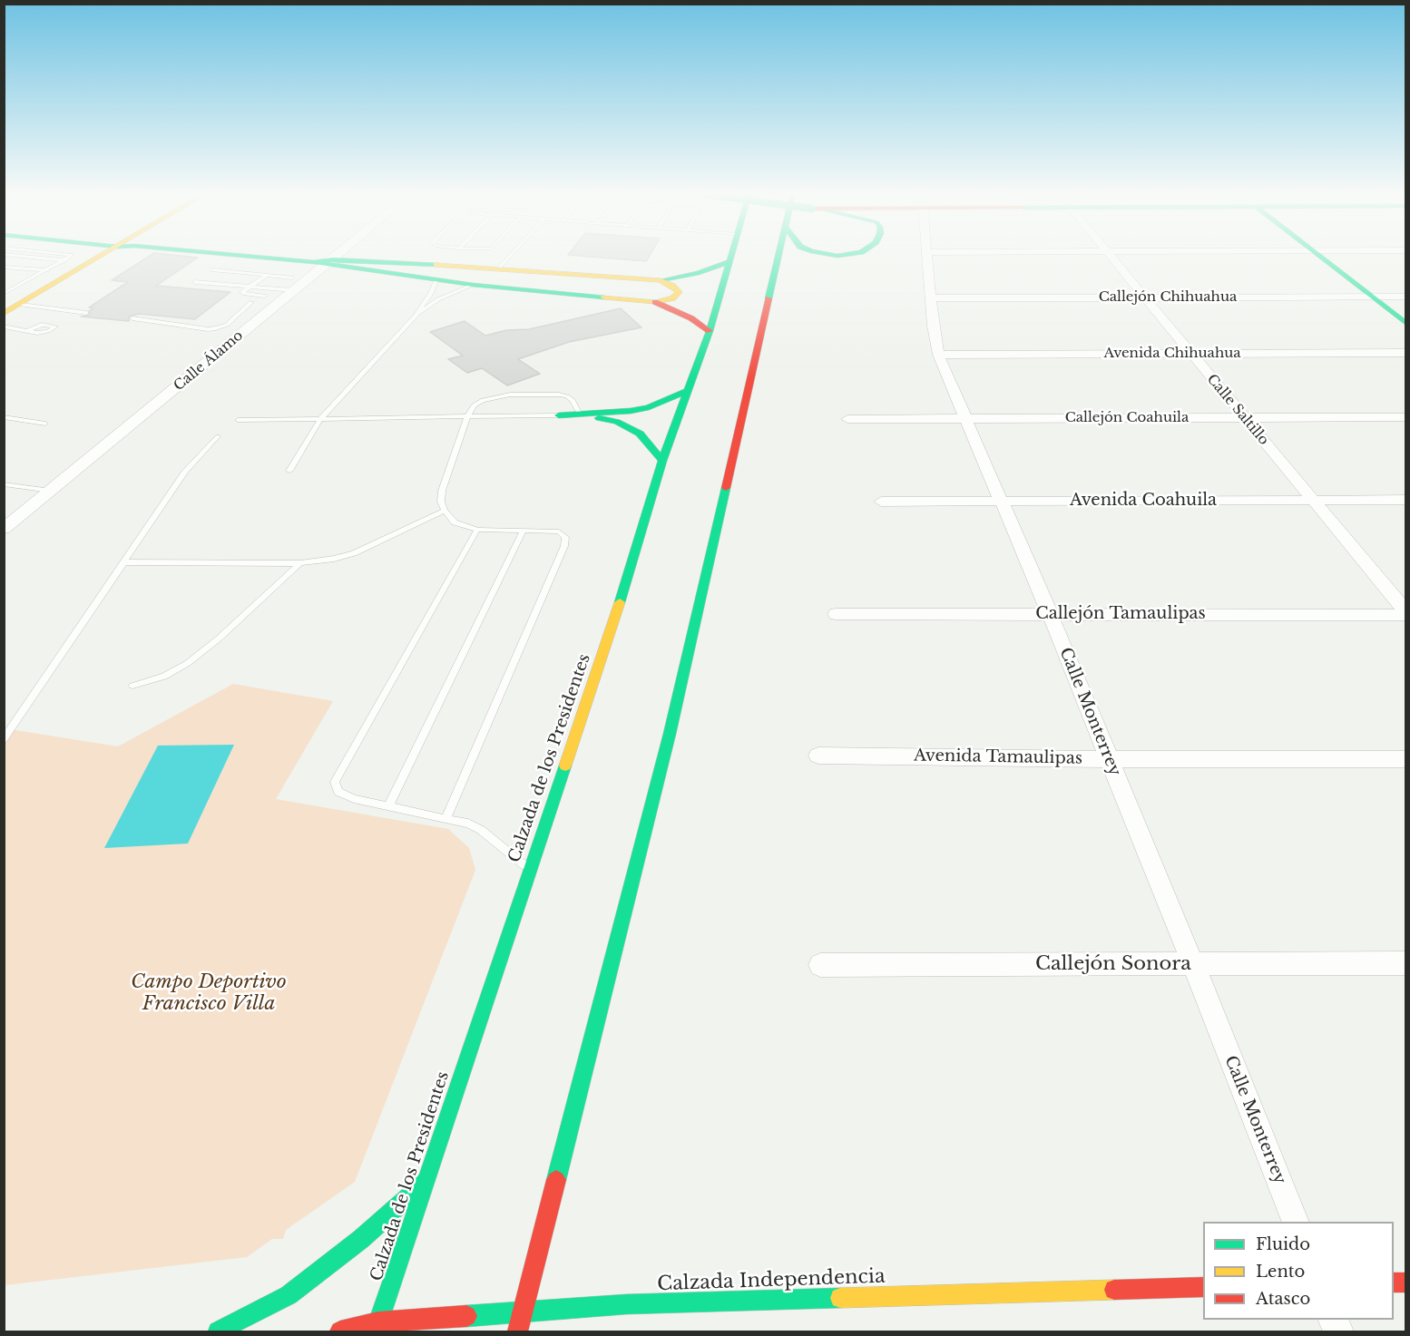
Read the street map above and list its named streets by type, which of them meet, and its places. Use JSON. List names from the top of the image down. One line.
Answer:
{"streets":{"main road":["Calzada de los Presidentes","Calzada Independencia"],"street":["Callejón Chihuahua","Avenida Chihuahua","Calle Álamo","Calle Saltillo","Callejón Coahuila","Avenida Coahuila","Callejón Tamaulipas","Calle Monterrey","Avenida Tamaulipas","Callejón Sonora"]},"crossings":[["Callejón Chihuahua","Calle Saltillo"],["Callejón Chihuahua","Calle Monterrey"],["Avenida Chihuahua","Calle Saltillo"],["Avenida Chihuahua","Calle Monterrey"],["Calle Saltillo","Callejón Coahuila"],["Calle Saltillo","Avenida Coahuila"],["Calle Saltillo","Callejón Tamaulipas"],["Callejón Coahuila","Calle Monterrey"],["Avenida Coahuila","Calle Monterrey"],["Callejón Tamaulipas","Calle Monterrey"],["Calle Monterrey","Avenida Tamaulipas"],["Calle Monterrey","Callejón Sonora"],["Calzada de los Presidentes","Calzada Independencia"]],"parks":["Campo Deportivo Francisco Villa"],"legend":["Fluido","Lento","Atasco"]}
